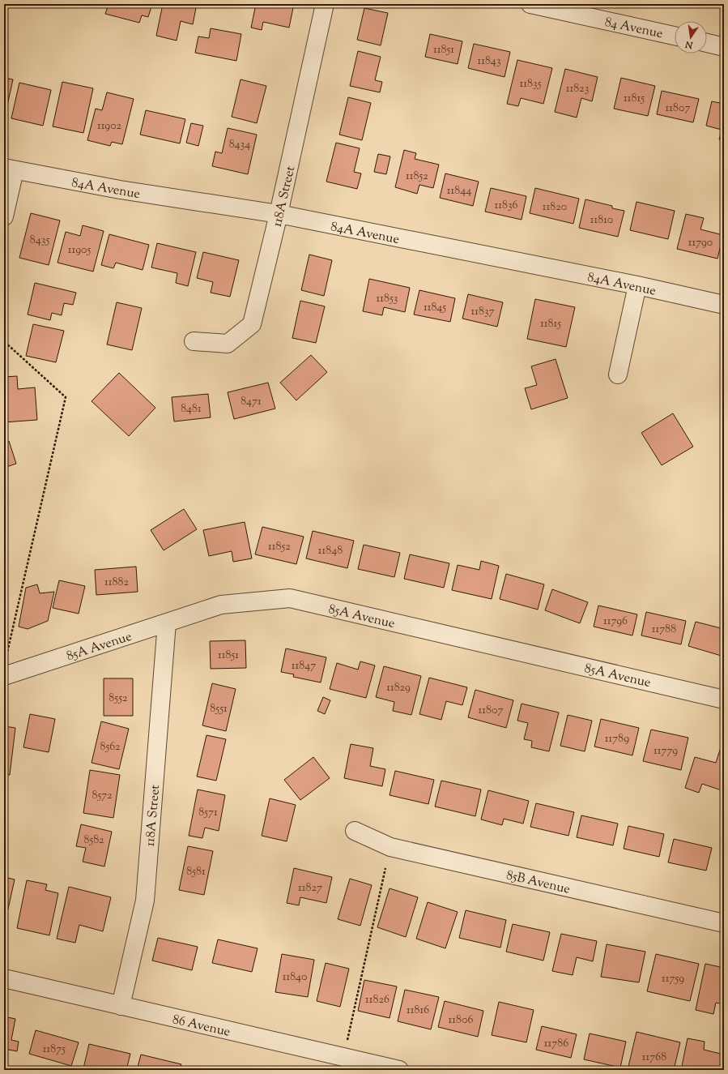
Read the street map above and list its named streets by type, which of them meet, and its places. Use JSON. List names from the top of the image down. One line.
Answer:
{"streets":{"street":["84 Avenue","84A Avenue","118A Street","85A Avenue","85B Avenue","86 Avenue"]},"crossings":[["84A Avenue","118A Street"],["118A Street","85A Avenue"],["118A Street","86 Avenue"]],"house_numbers":["11851","11843","11835","11823","11815","11807","11902","8434","11852","11844","11836","11820","11810","8435","11790","11905","11853","11845","11837","11815","8471","8481","11852","11848","11882","11796","11788","11851","11847","11829","8552","8551","11807","11789","8562","11779","8572","8571","8582","8581","11827","11840","11759","11826","11816","11806","11786","11875","11768"],"north":"bottom"}
